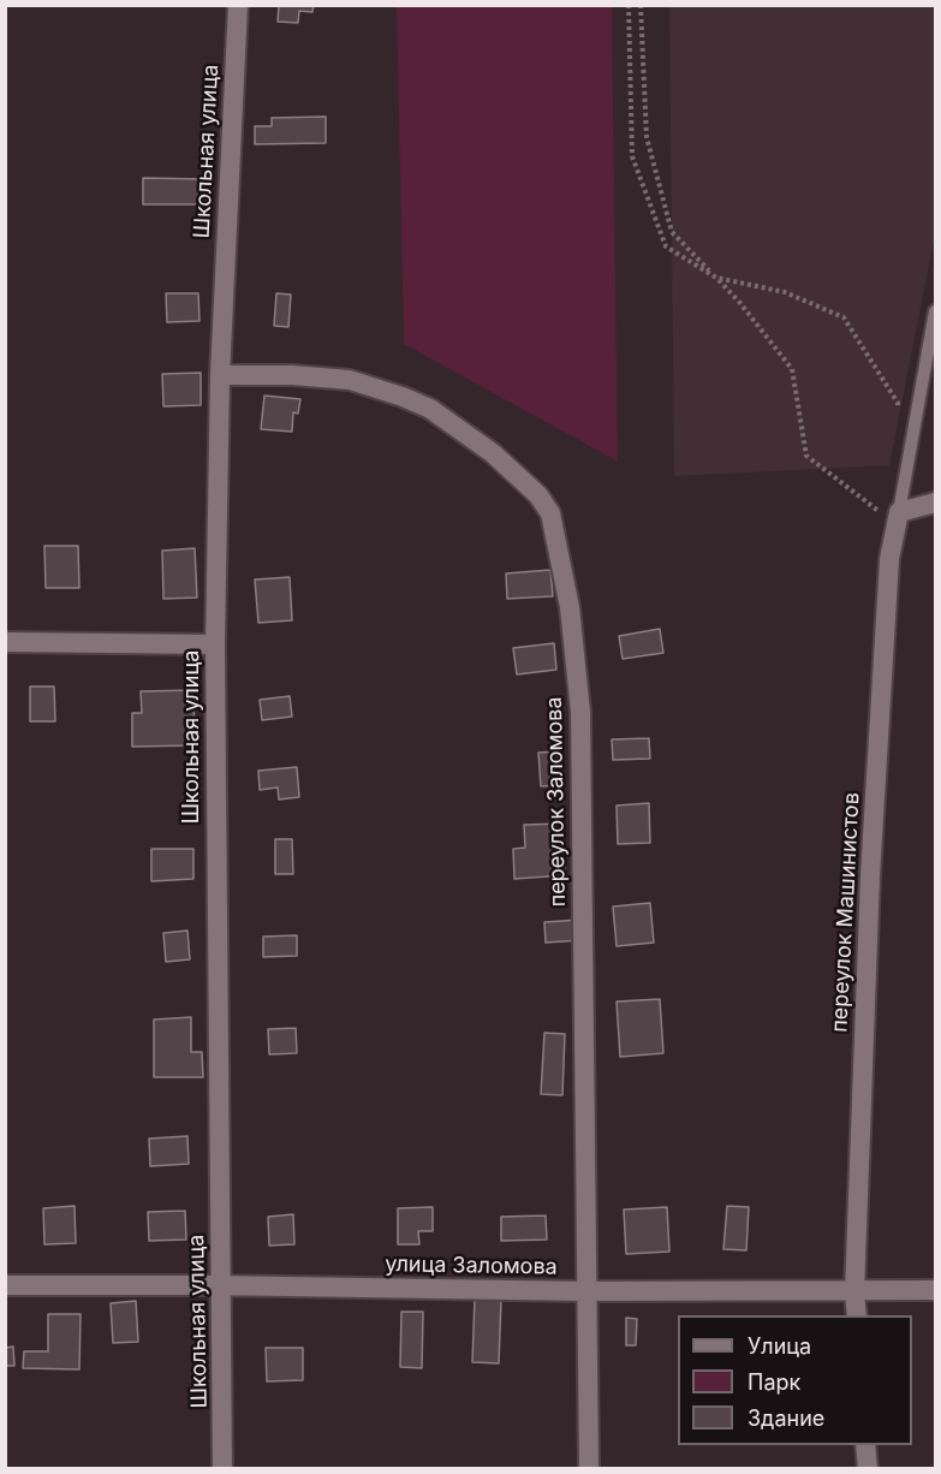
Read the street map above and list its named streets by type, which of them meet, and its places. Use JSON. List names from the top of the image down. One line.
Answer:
{"streets":{"street":["Школьная улица","переулок Заломова","переулок Машинистов","улица Заломова"]},"crossings":[["Школьная улица","переулок Заломова"],["Школьная улица","улица Заломова"],["переулок Заломова","улица Заломова"],["переулок Машинистов","улица Заломова"]],"legend":["Улица","Парк","Здание"]}
